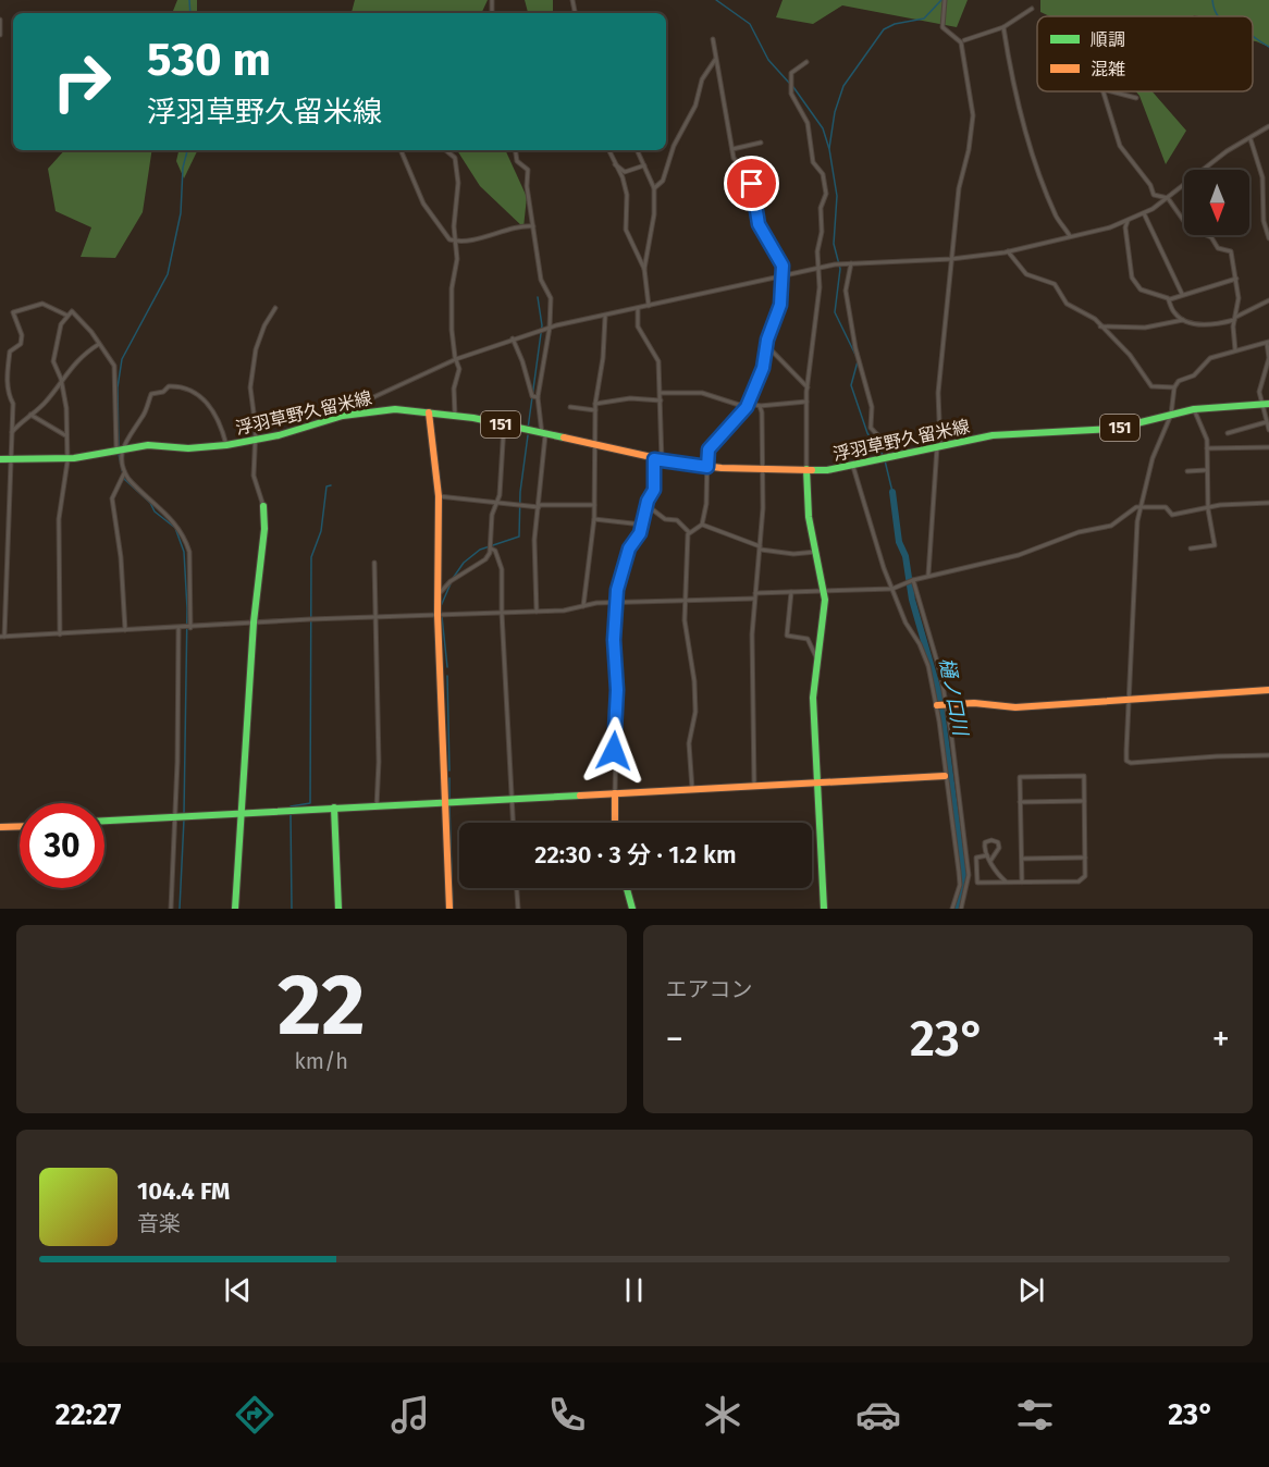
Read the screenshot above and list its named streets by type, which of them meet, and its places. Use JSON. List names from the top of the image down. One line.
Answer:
{"streets":{"street":["浮羽草野久留米線","151"]},"water":["樋ノ口川"],"legend":["順調","混雑"],"north":"bottom","page":{"turn":["530 m","浮羽草野久留米線"],"limit":"30","trip":"22:30 · 3 分 · 1.2 km","tile":[["22","km/h"],"エアコン"],"heat":["−","23°","+"],"song":["104.4 FM","音楽"],"tabs":["22:27","23°"]}}
